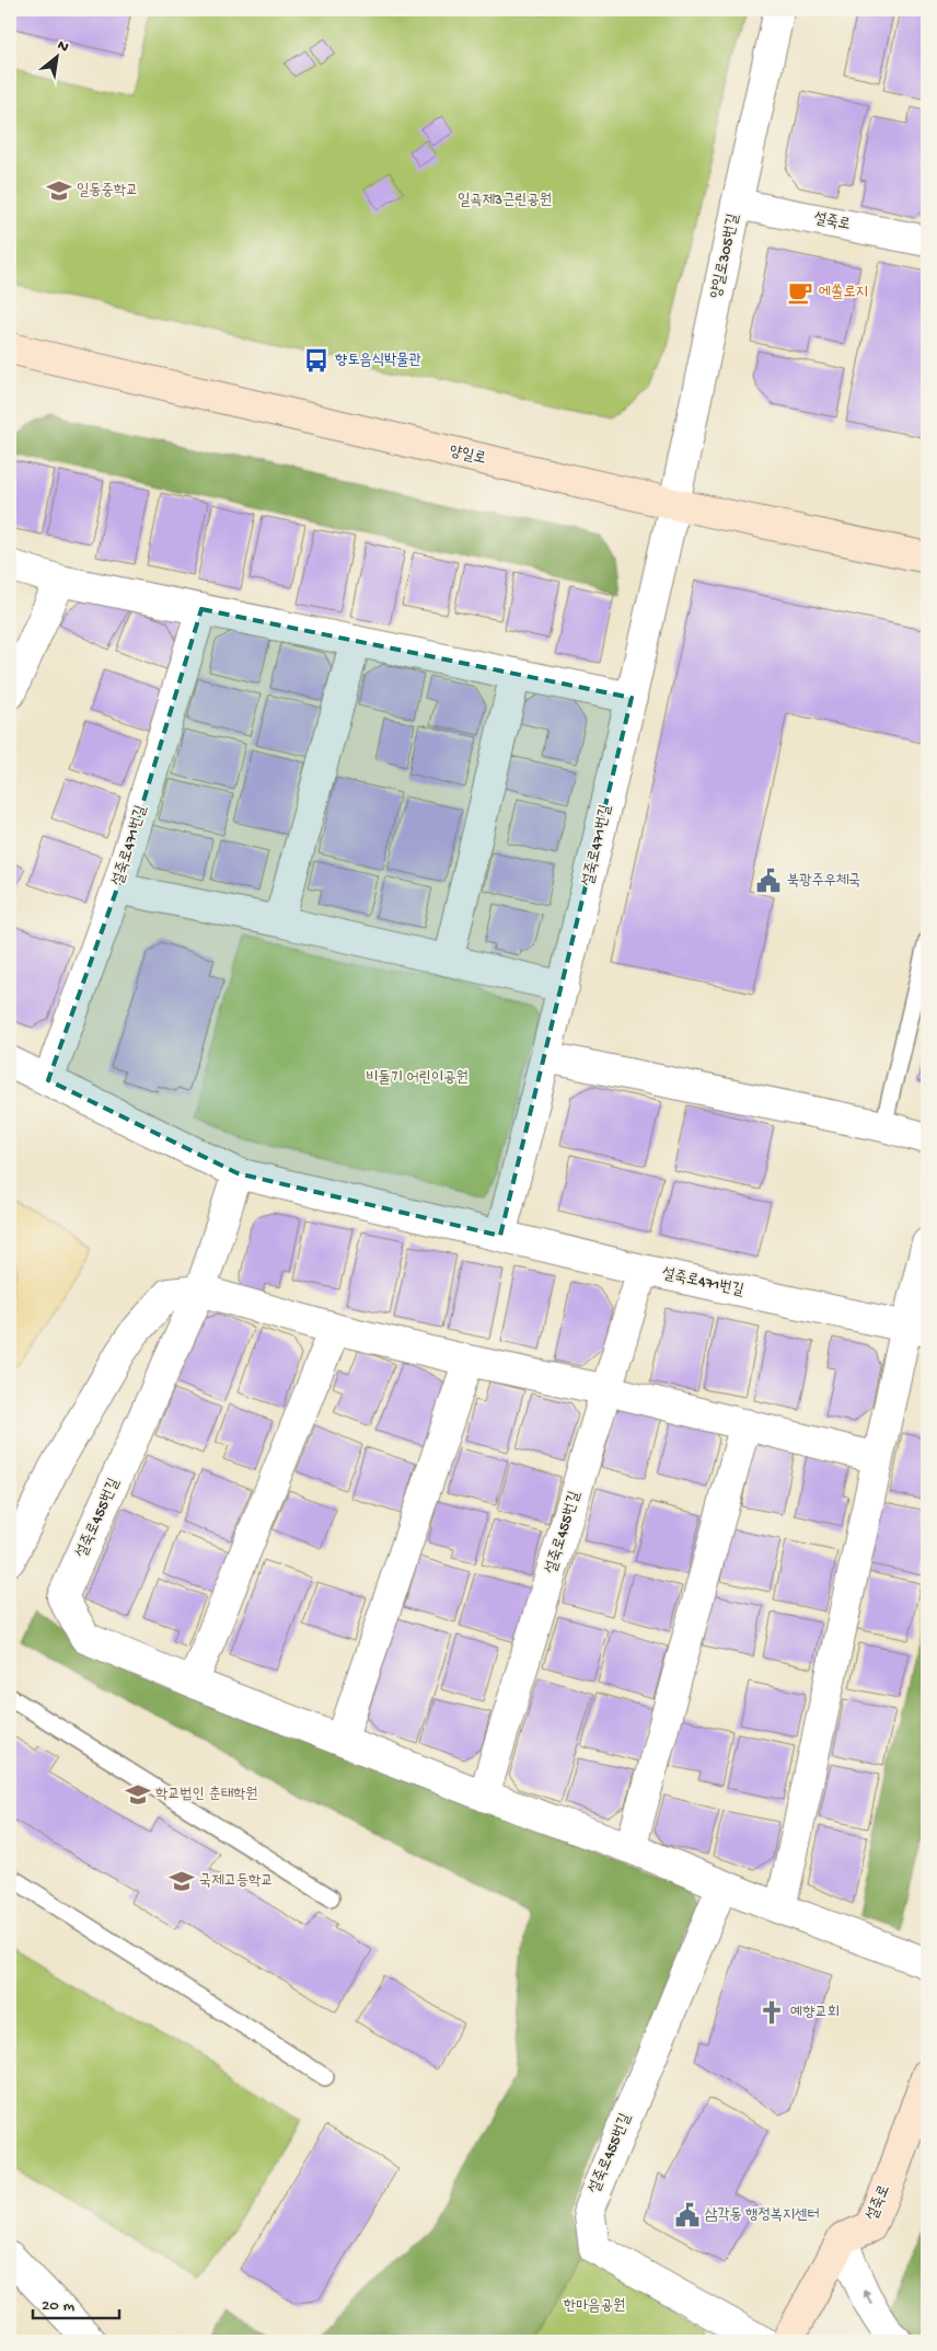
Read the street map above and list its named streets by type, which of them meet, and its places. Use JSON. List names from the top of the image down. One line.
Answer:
{"streets":{"main road":["설죽로","양일로"],"street":["양일로305번길","설죽로471번길","설죽로455번길"]},"crossings":[["설죽로","양일로305번길"],["양일로305번길","양일로"],["양일로305번길","설죽로471번길"],["양일로","설죽로471번길"],["설죽로471번길","설죽로455번길"]],"parks":["일곡제3근린공원","비둘기 어린이공원","한마음공원"],"places":{"school or university":["일동중학교","학교법인 춘태학원","국제고등학교"],"cafe":["에쏠로지"],"bus stop":["향토음식박물관"],"public building":["북광주우체국","삼각동 행정복지센터"],"church":["예향교회"]},"scale_bar":"20 m","north":"top right"}
